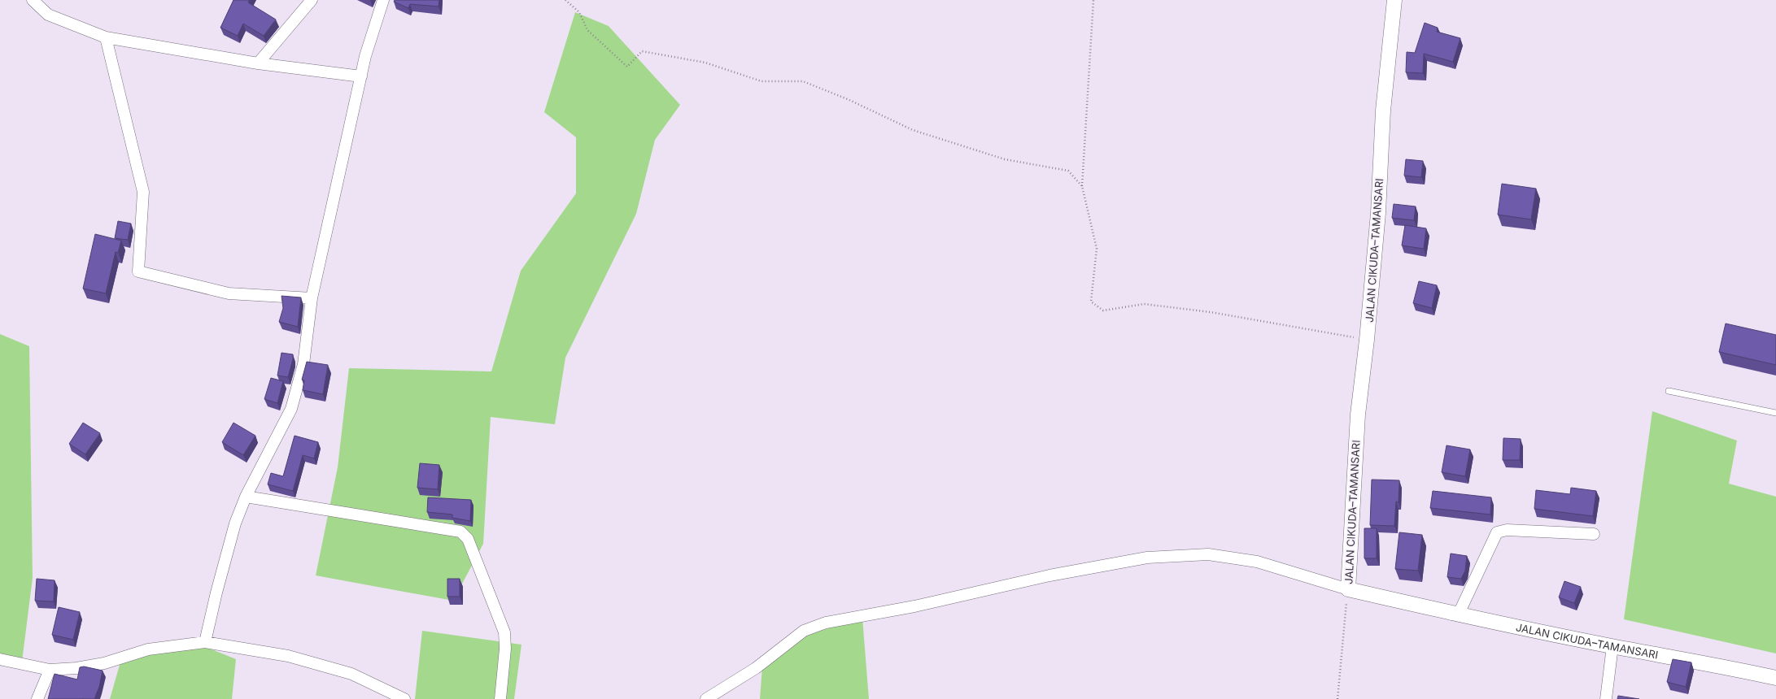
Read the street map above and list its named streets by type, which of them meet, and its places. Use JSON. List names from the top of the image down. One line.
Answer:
{"streets":{"street":["JALAN CIKUDA–TAMANSARI"]}}
